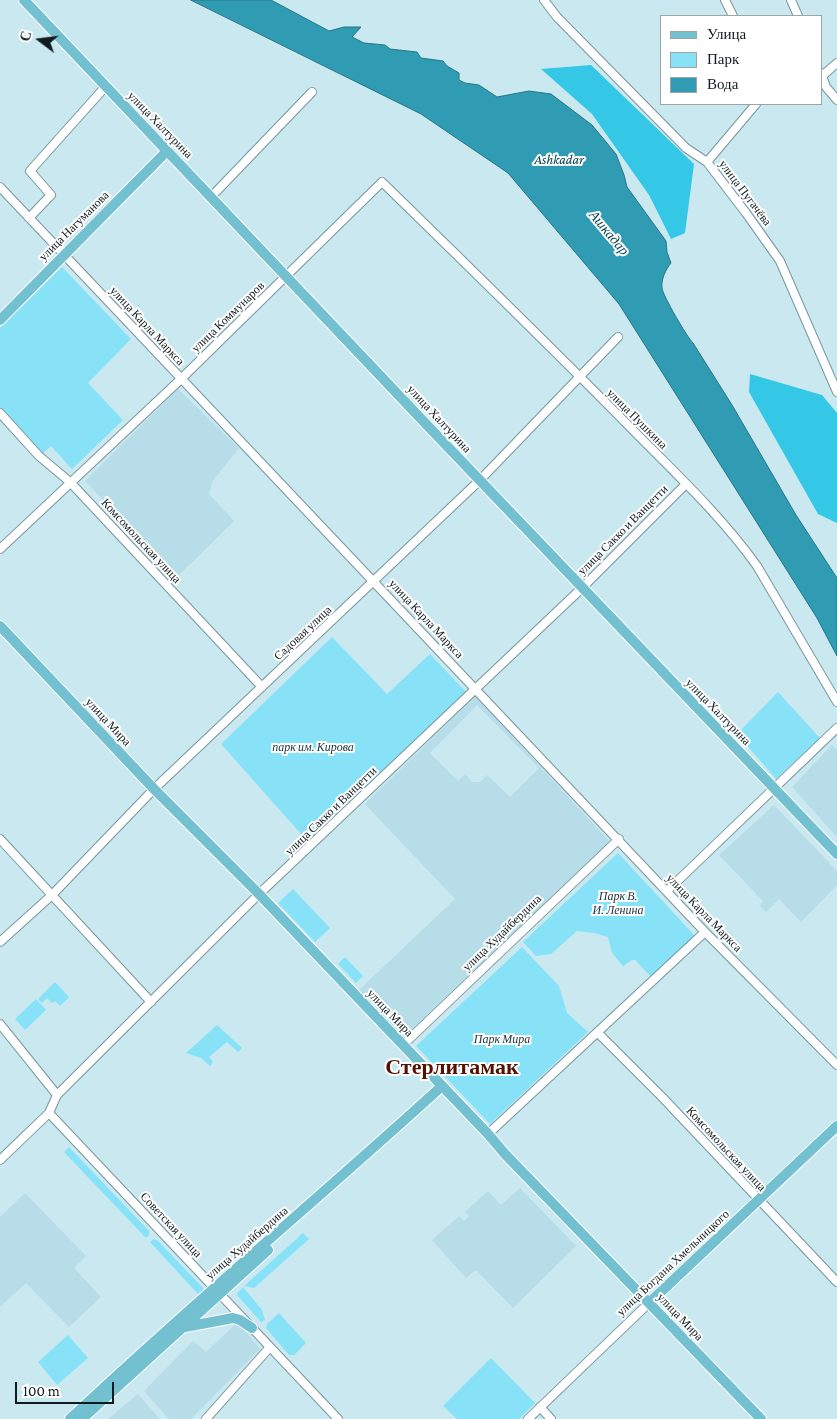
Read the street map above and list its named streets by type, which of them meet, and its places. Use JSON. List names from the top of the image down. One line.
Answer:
{"streets":{"main road":["улица Халтурина","улица Нагуманова","улица Мира","улица Худайбердина","улица Богдана Хмельницкого"],"street":["улица Пугачёва","улица Коммунаров","улица Карла Маркса","улица Пушкина","улица Сакко и Ванцетти","Комсомольская улица","Садовая улица","Советская улица"]},"crossings":[["улица Халтурина","улица Нагуманова"],["улица Халтурина","улица Коммунаров"],["улица Халтурина","улица Сакко и Ванцетти"],["улица Халтурина","Садовая улица"],["улица Нагуманова","улица Карла Маркса"],["улица Коммунаров","улица Карла Маркса"],["улица Коммунаров","улица Пушкина"],["улица Коммунаров","Комсомольская улица"],["улица Карла Маркса","улица Сакко и Ванцетти"],["улица Карла Маркса","Садовая улица"],["улица Карла Маркса","улица Худайбердина"],["улица Пушкина","улица Сакко и Ванцетти"],["улица Пушкина","Садовая улица"],["улица Сакко и Ванцетти","улица Мира"],["улица Сакко и Ванцетти","Советская улица"],["Комсомольская улица","Садовая улица"],["Комсомольская улица","улица Богдана Хмельницкого"],["Садовая улица","улица Мира"],["улица Мира","улица Худайбердина"],["улица Мира","улица Богдана Хмельницкого"],["улица Худайбердина","Советская улица"]],"districts":["Стерлитамак"],"water":["Ashkadar","Ашкадар"],"parks":["парк им. Кирова","Парк В. И. Ленина","Парк Мира"],"legend":["Улица","Парк","Вода"],"scale_bar":"100 m","north":"left"}
